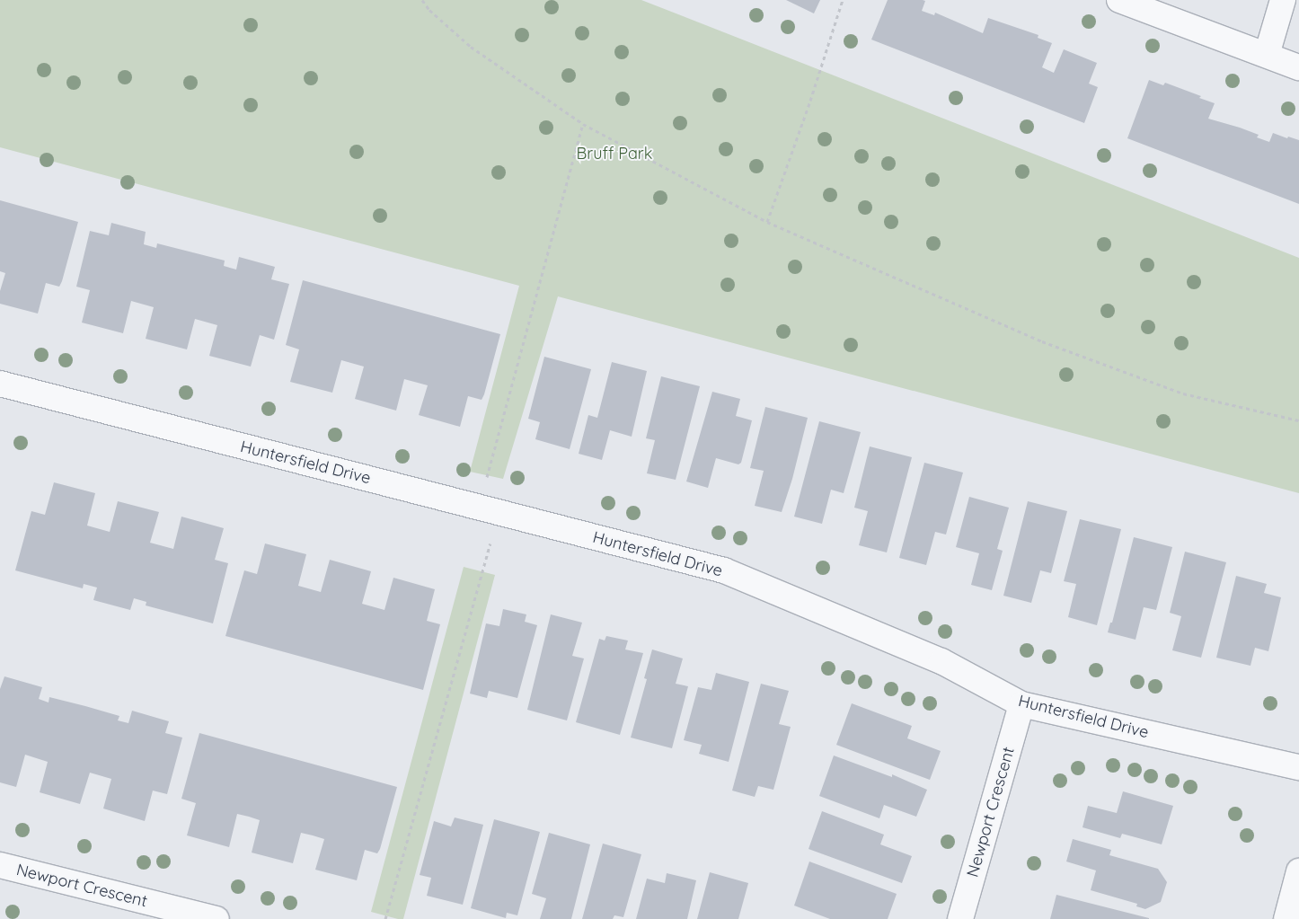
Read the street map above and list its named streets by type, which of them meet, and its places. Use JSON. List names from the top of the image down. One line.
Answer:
{"streets":{"street":["Huntersfield Drive","Newport Crescent"]},"crossings":[["Huntersfield Drive","Newport Crescent"]],"parks":["Bruff Park"]}
